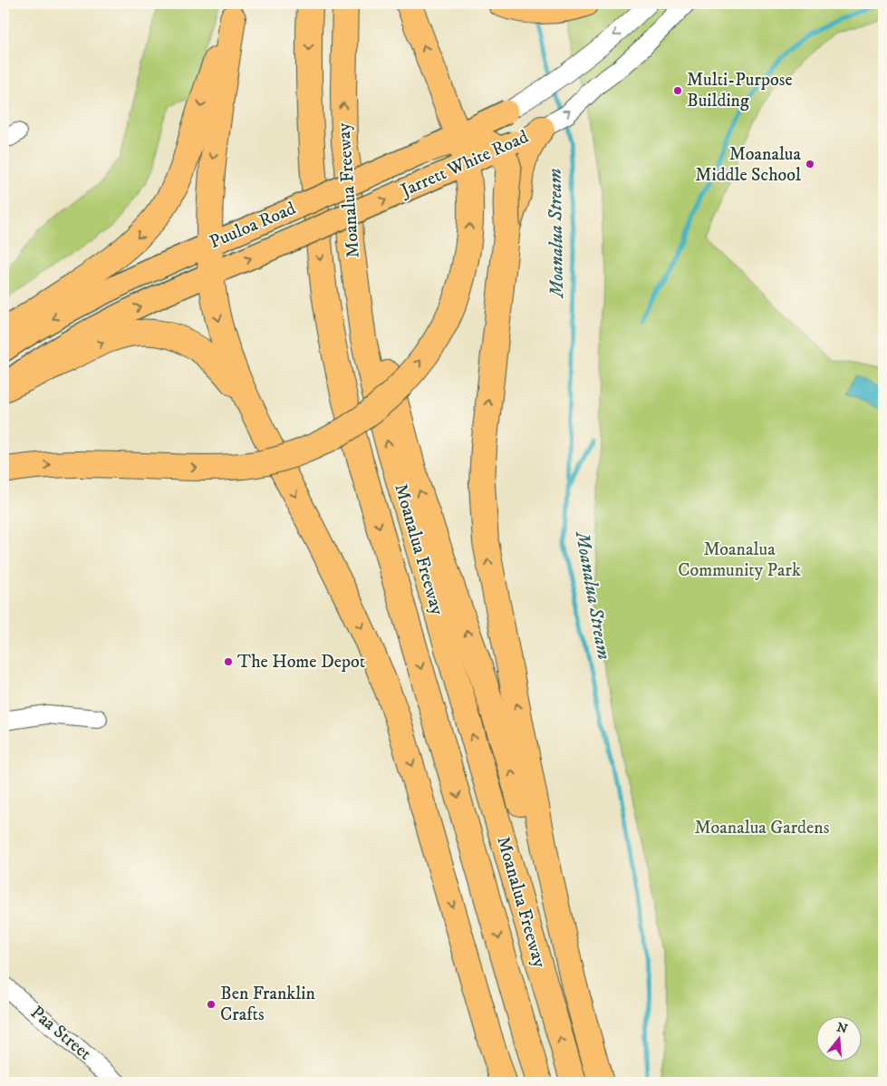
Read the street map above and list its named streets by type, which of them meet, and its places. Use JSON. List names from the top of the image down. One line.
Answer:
{"streets":{"highway":["Moanalua Freeway"],"main road":["Jarrett White Road","Puuloa Road"],"street":["Paa Street"]},"crossings":[["Jarrett White Road","Puuloa Road"]],"water":["Moanalua Stream"],"parks":["Moanalua Community Park","Moanalua Gardens"],"places":["Multi-Purpose Building","Moanalua Middle School","The Home Depot","Ben Franklin Crafts"],"north":"top"}
